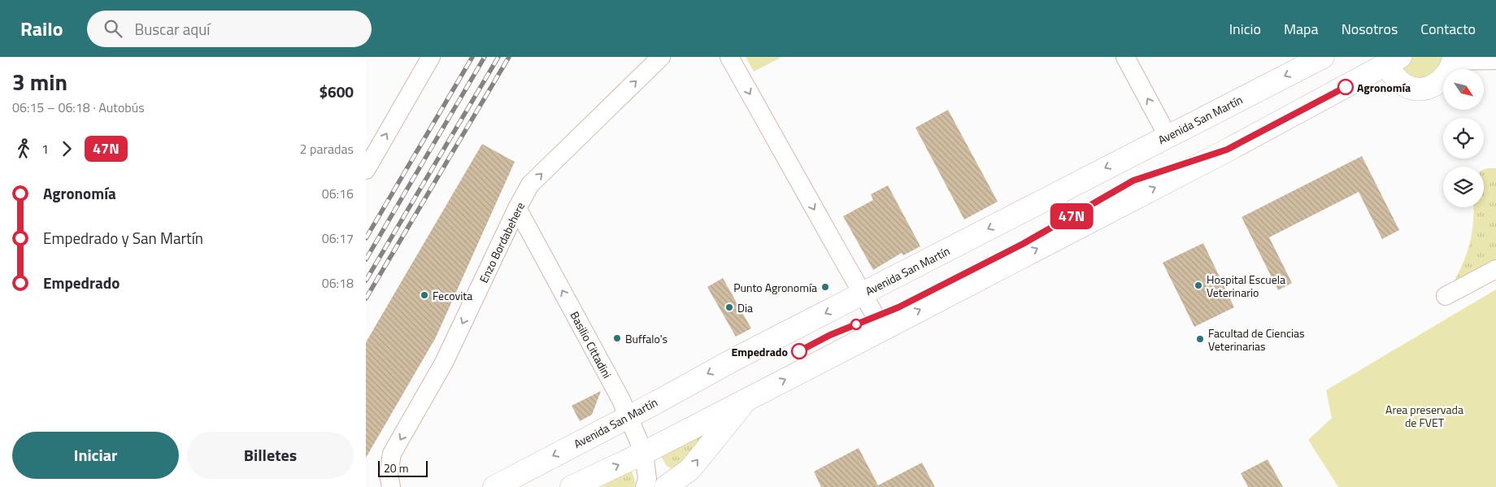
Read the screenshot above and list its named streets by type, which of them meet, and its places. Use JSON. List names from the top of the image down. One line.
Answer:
{"streets":{"main road":["Avenida San Martín"],"street":["Enzo Bordabehere","Basilio Cittadini"]},"crossings":[["Avenida San Martín","Basilio Cittadini"],["Enzo Bordabehere","Basilio Cittadini"]],"one_way":["Basilio Cittadini"],"parks":["Area preservada de FVET"],"places":["Agronomía","Hospital Escuela Veterinario","Punto Agronomía","Fecovita","Dia","Buffalo's","Facultad de Ciencias Veterinarias","Empedrado"],"lines":["bus line 47N"],"scale_bar":"20 m","north":"bottom right","page":{"header":"Railo","search":"Buscar aquí","nav":["Inicio","Mapa","Nosotros","Contacto"],"heading":["3 min","06:15 – 06:18 · Autobús","$600"],"on_map":"47N","legs":["1","47N","2 paradas"],"list":[{"name":"Agronomía","value":"06:16"},{"name":"Empedrado y San Martín","value":"06:17"},{"name":"Empedrado","value":"06:18"}],"buttons":["Iniciar","Billetes"],"scale":"20 m"}}
